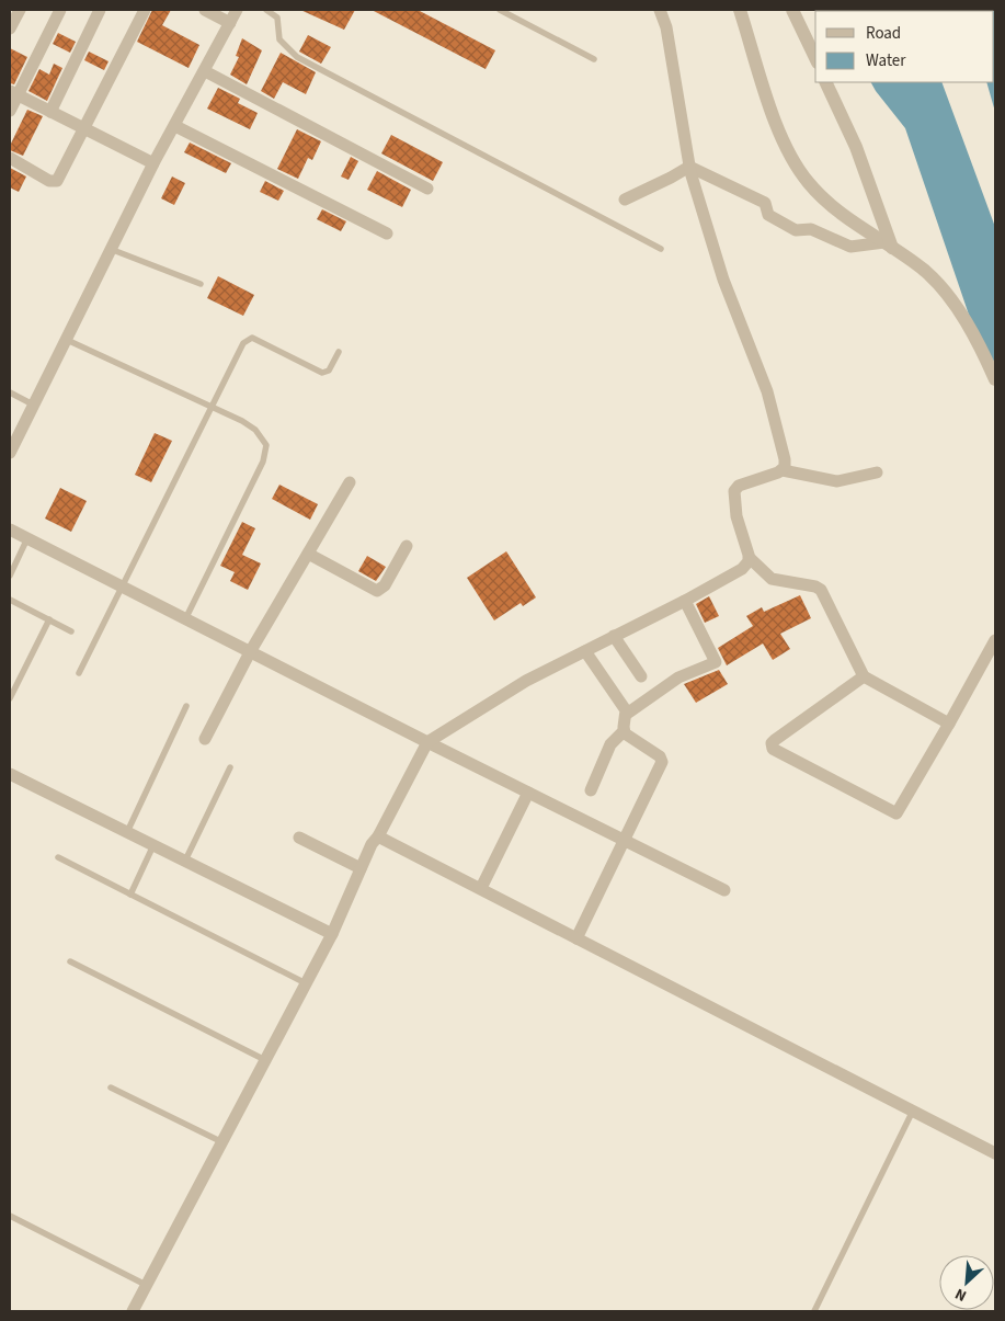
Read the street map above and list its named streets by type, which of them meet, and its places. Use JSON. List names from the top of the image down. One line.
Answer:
{"legend":["Road","Water"],"north":"bottom left"}
